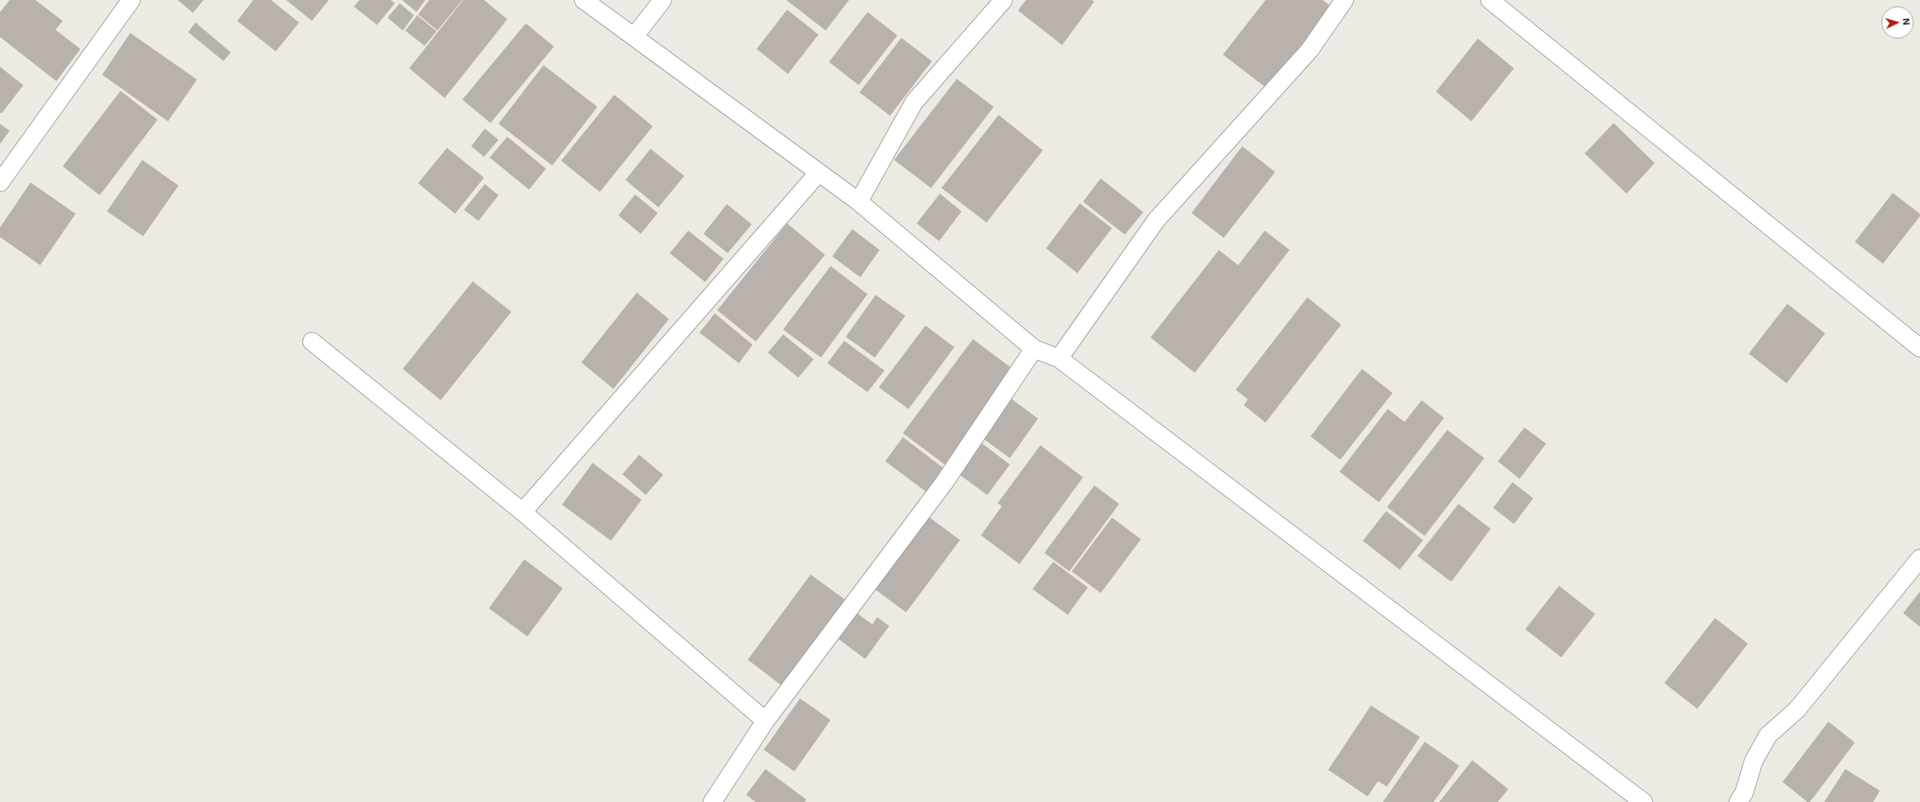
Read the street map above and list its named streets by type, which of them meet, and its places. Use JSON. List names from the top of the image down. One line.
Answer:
{"north":"right"}
